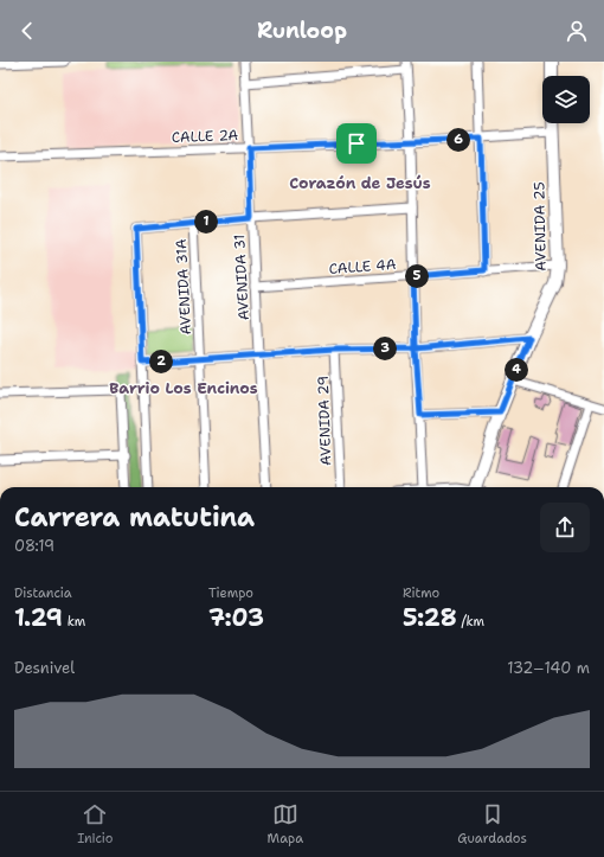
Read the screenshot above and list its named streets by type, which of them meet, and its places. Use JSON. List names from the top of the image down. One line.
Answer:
{"streets":{"street":["CALLE 2A","AVENIDA 25","CALLE 4A","AVENIDA 31","AVENIDA 31A","AVENIDA 29"]},"crossings":[["CALLE 2A","AVENIDA 25"],["CALLE 2A","AVENIDA 31"],["AVENIDA 25","CALLE 4A"],["CALLE 4A","AVENIDA 31"]],"districts":["Corazón de Jesús","Barrio Los Encinos"],"page":{"header":"Runloop","pins":["6","1","5","3","2","4"],"heading":["Carrera matutina","08:19"],"stats":[["Distancia","1.29 km"],["Tiempo","7:03"],["Ritmo","5:28 /km"]],"chart":["Desnivel","132–140 m"],"tabs":["Inicio","Mapa","Guardados"]}}
